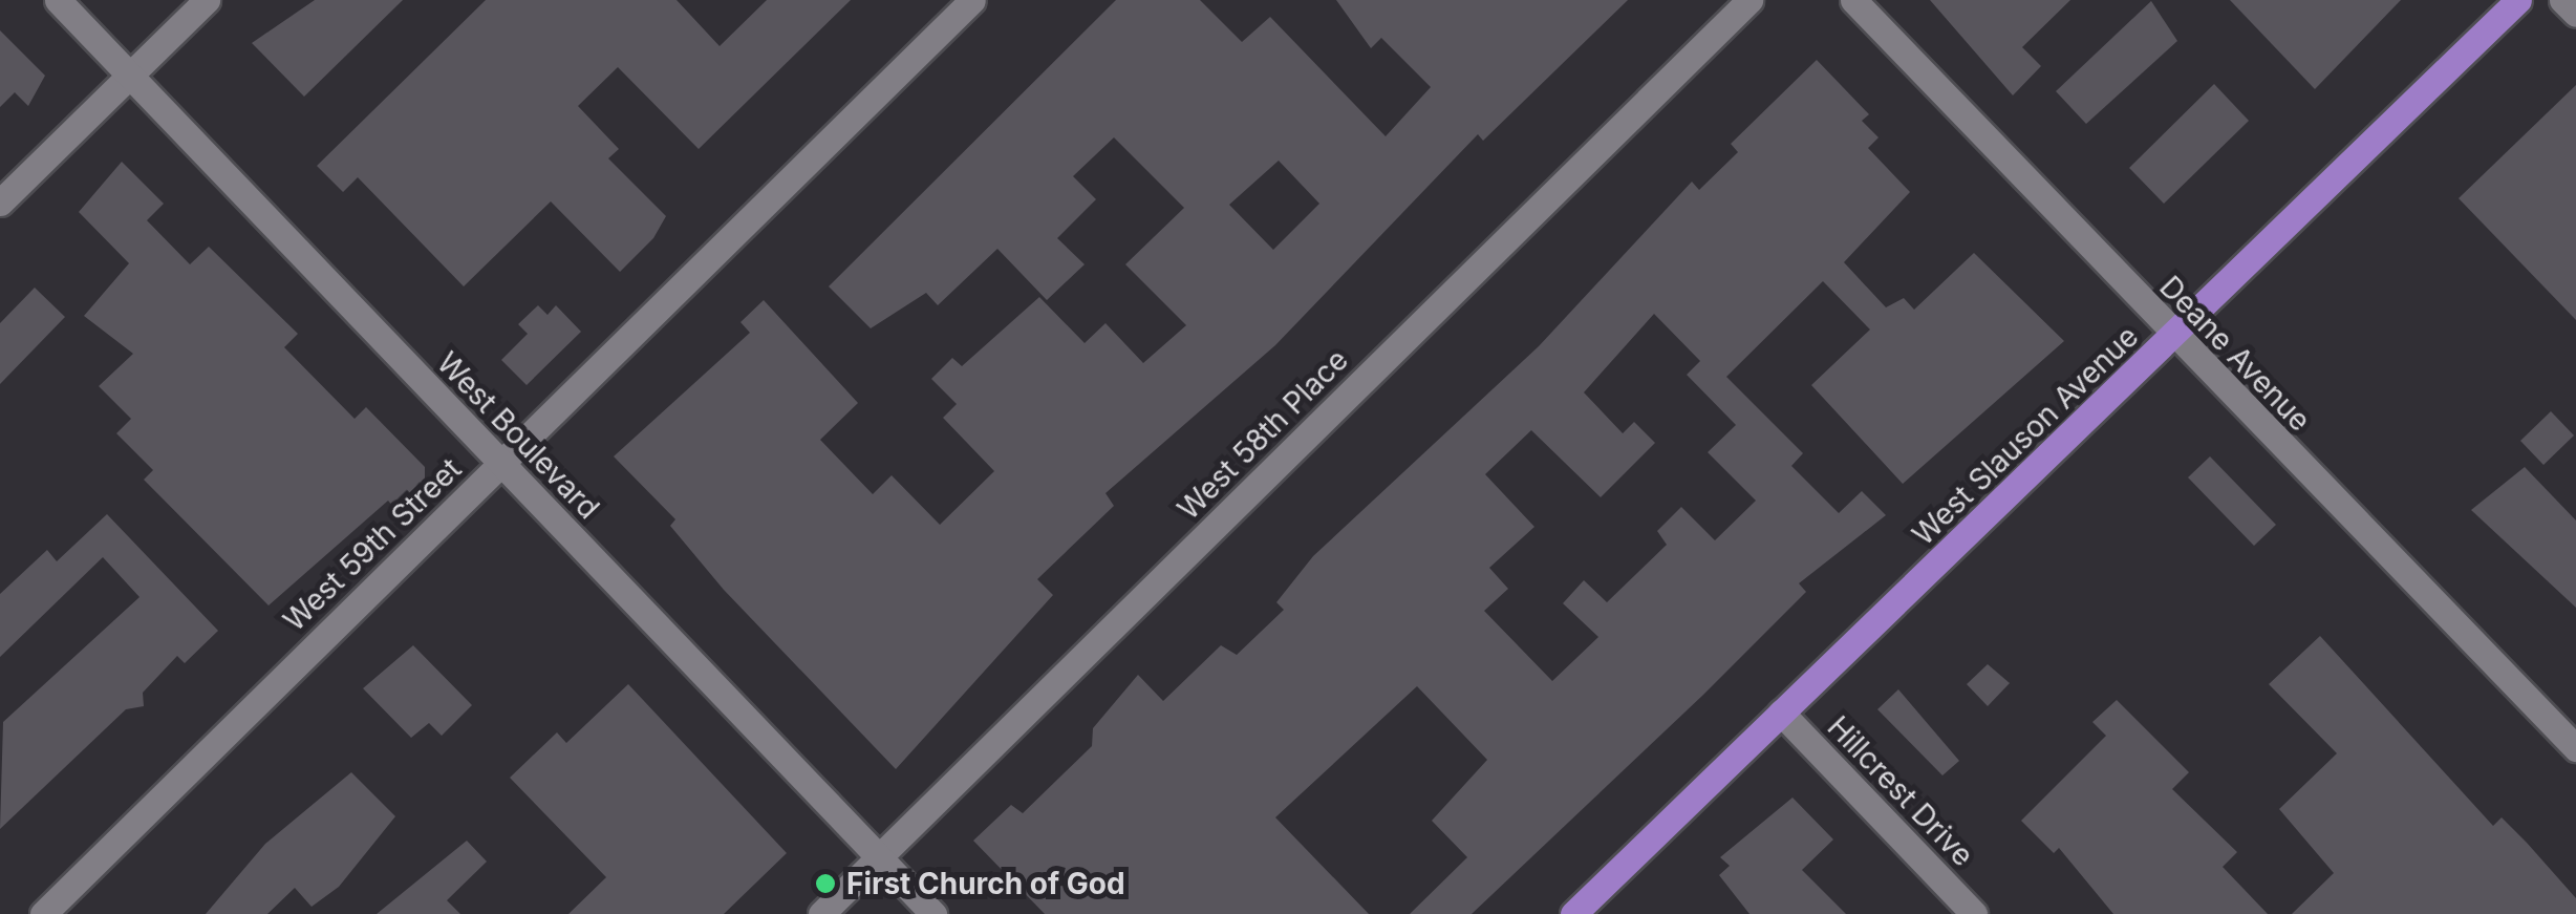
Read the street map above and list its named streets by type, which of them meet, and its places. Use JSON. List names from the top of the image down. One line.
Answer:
{"streets":{"main road":["West Slauson Avenue"],"street":["Deane Avenue","West 58th Place","West Boulevard","West 59th Street","Hillcrest Drive"]},"crossings":[["Deane Avenue","West Slauson Avenue"],["West 58th Place","West Boulevard"],["West Boulevard","West 59th Street"],["West Slauson Avenue","Hillcrest Drive"]],"places":["First Church of God"]}
